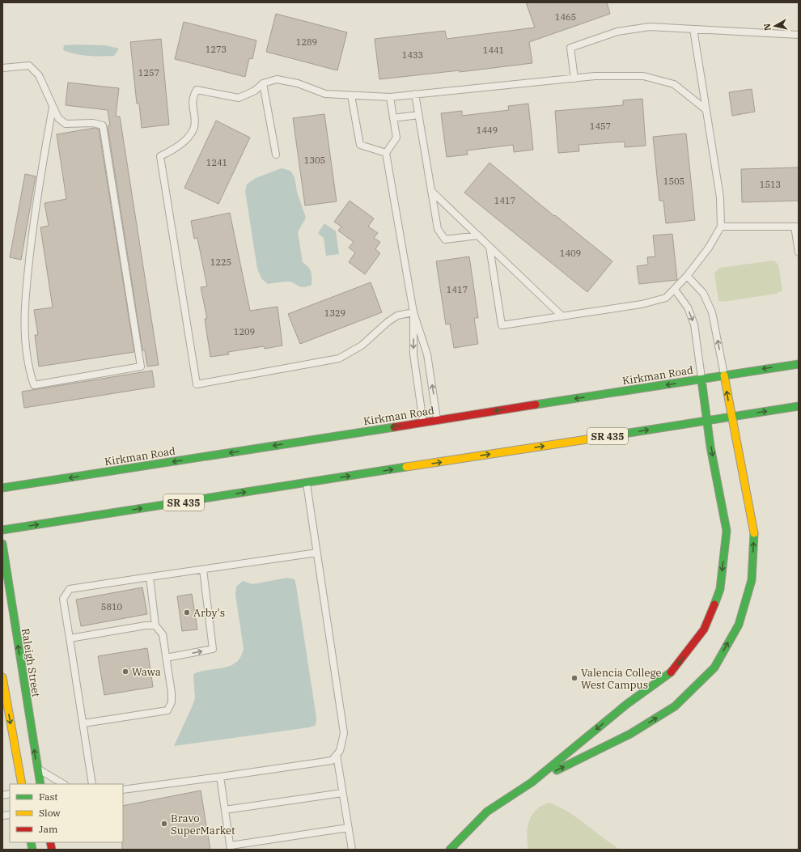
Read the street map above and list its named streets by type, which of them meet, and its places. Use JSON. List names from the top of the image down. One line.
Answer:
{"streets":{"main road":["Kirkman Road","SR 435","Raleigh Street"]},"places":["Arby's","Wawa","Valencia College West Campus","Bravo SuperMarket"],"house_numbers":["1465","1289","1273","1441","1433","1257","1457","1449","1305","1241","1505","1513","1417","1409","1225","1417","1329","1209","5810"],"legend":["Fast","Slow","Jam"],"north":"left"}
